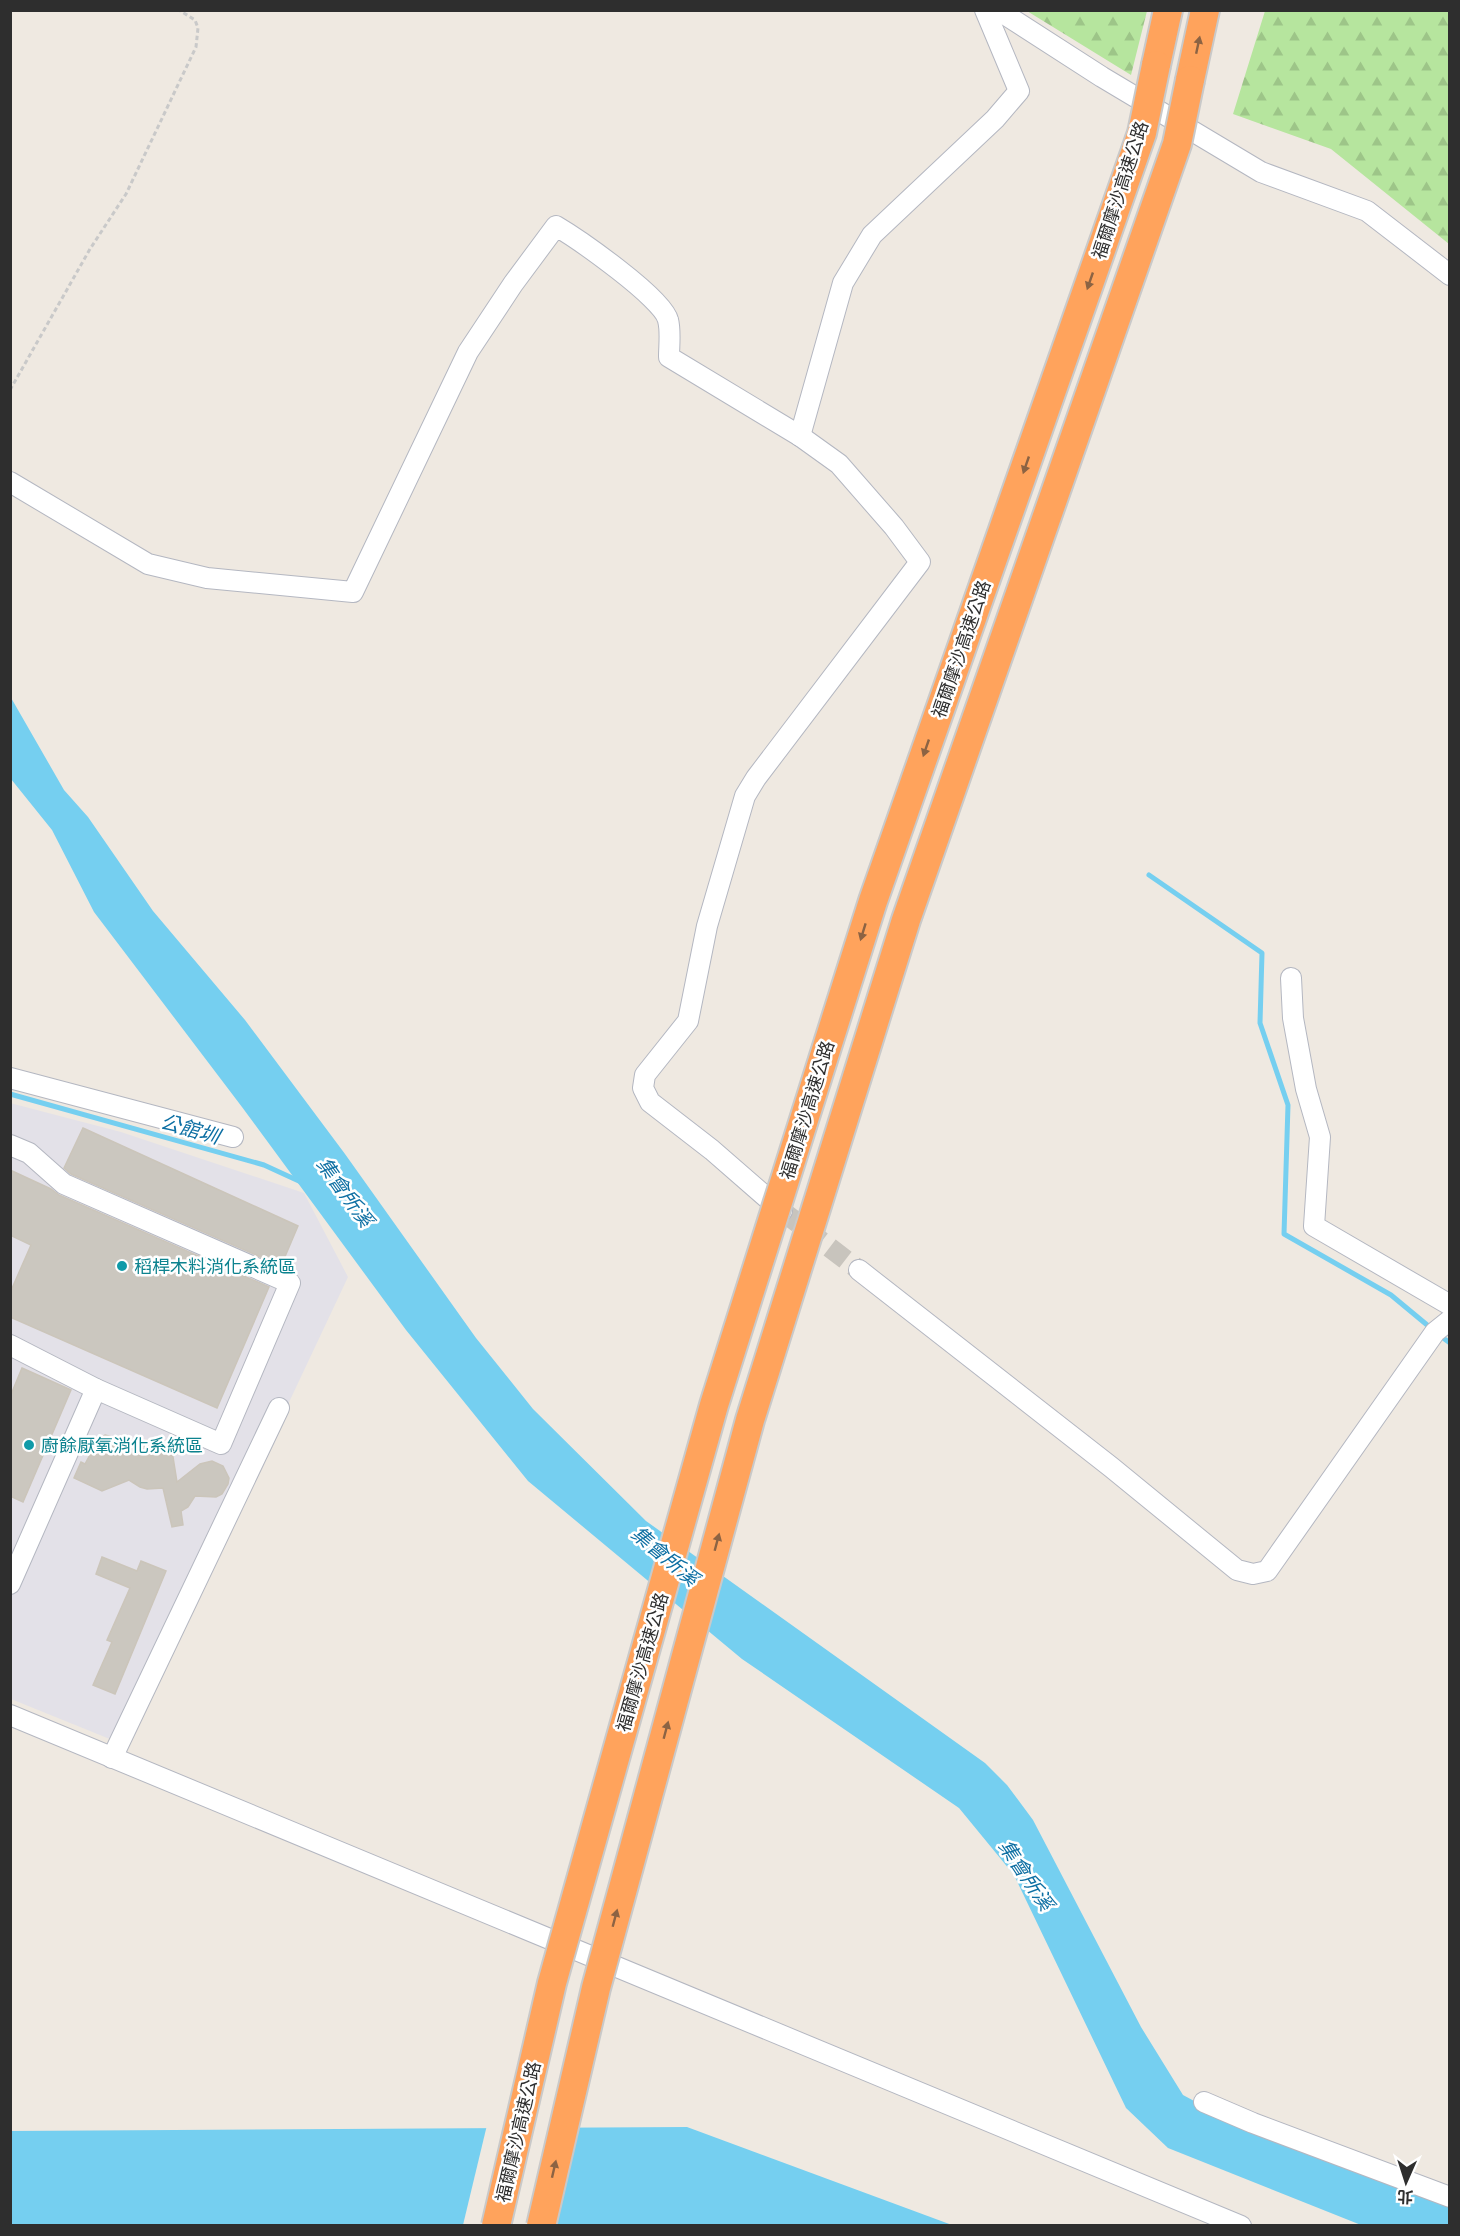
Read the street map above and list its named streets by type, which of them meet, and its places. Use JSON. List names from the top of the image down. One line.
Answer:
{"streets":{"highway":["福爾摩沙高速公路"]},"water":["公館圳","集會所溪"],"places":["稻桿木料消化系統區","廚餘厭氧消化系統區"],"north":"bottom"}
